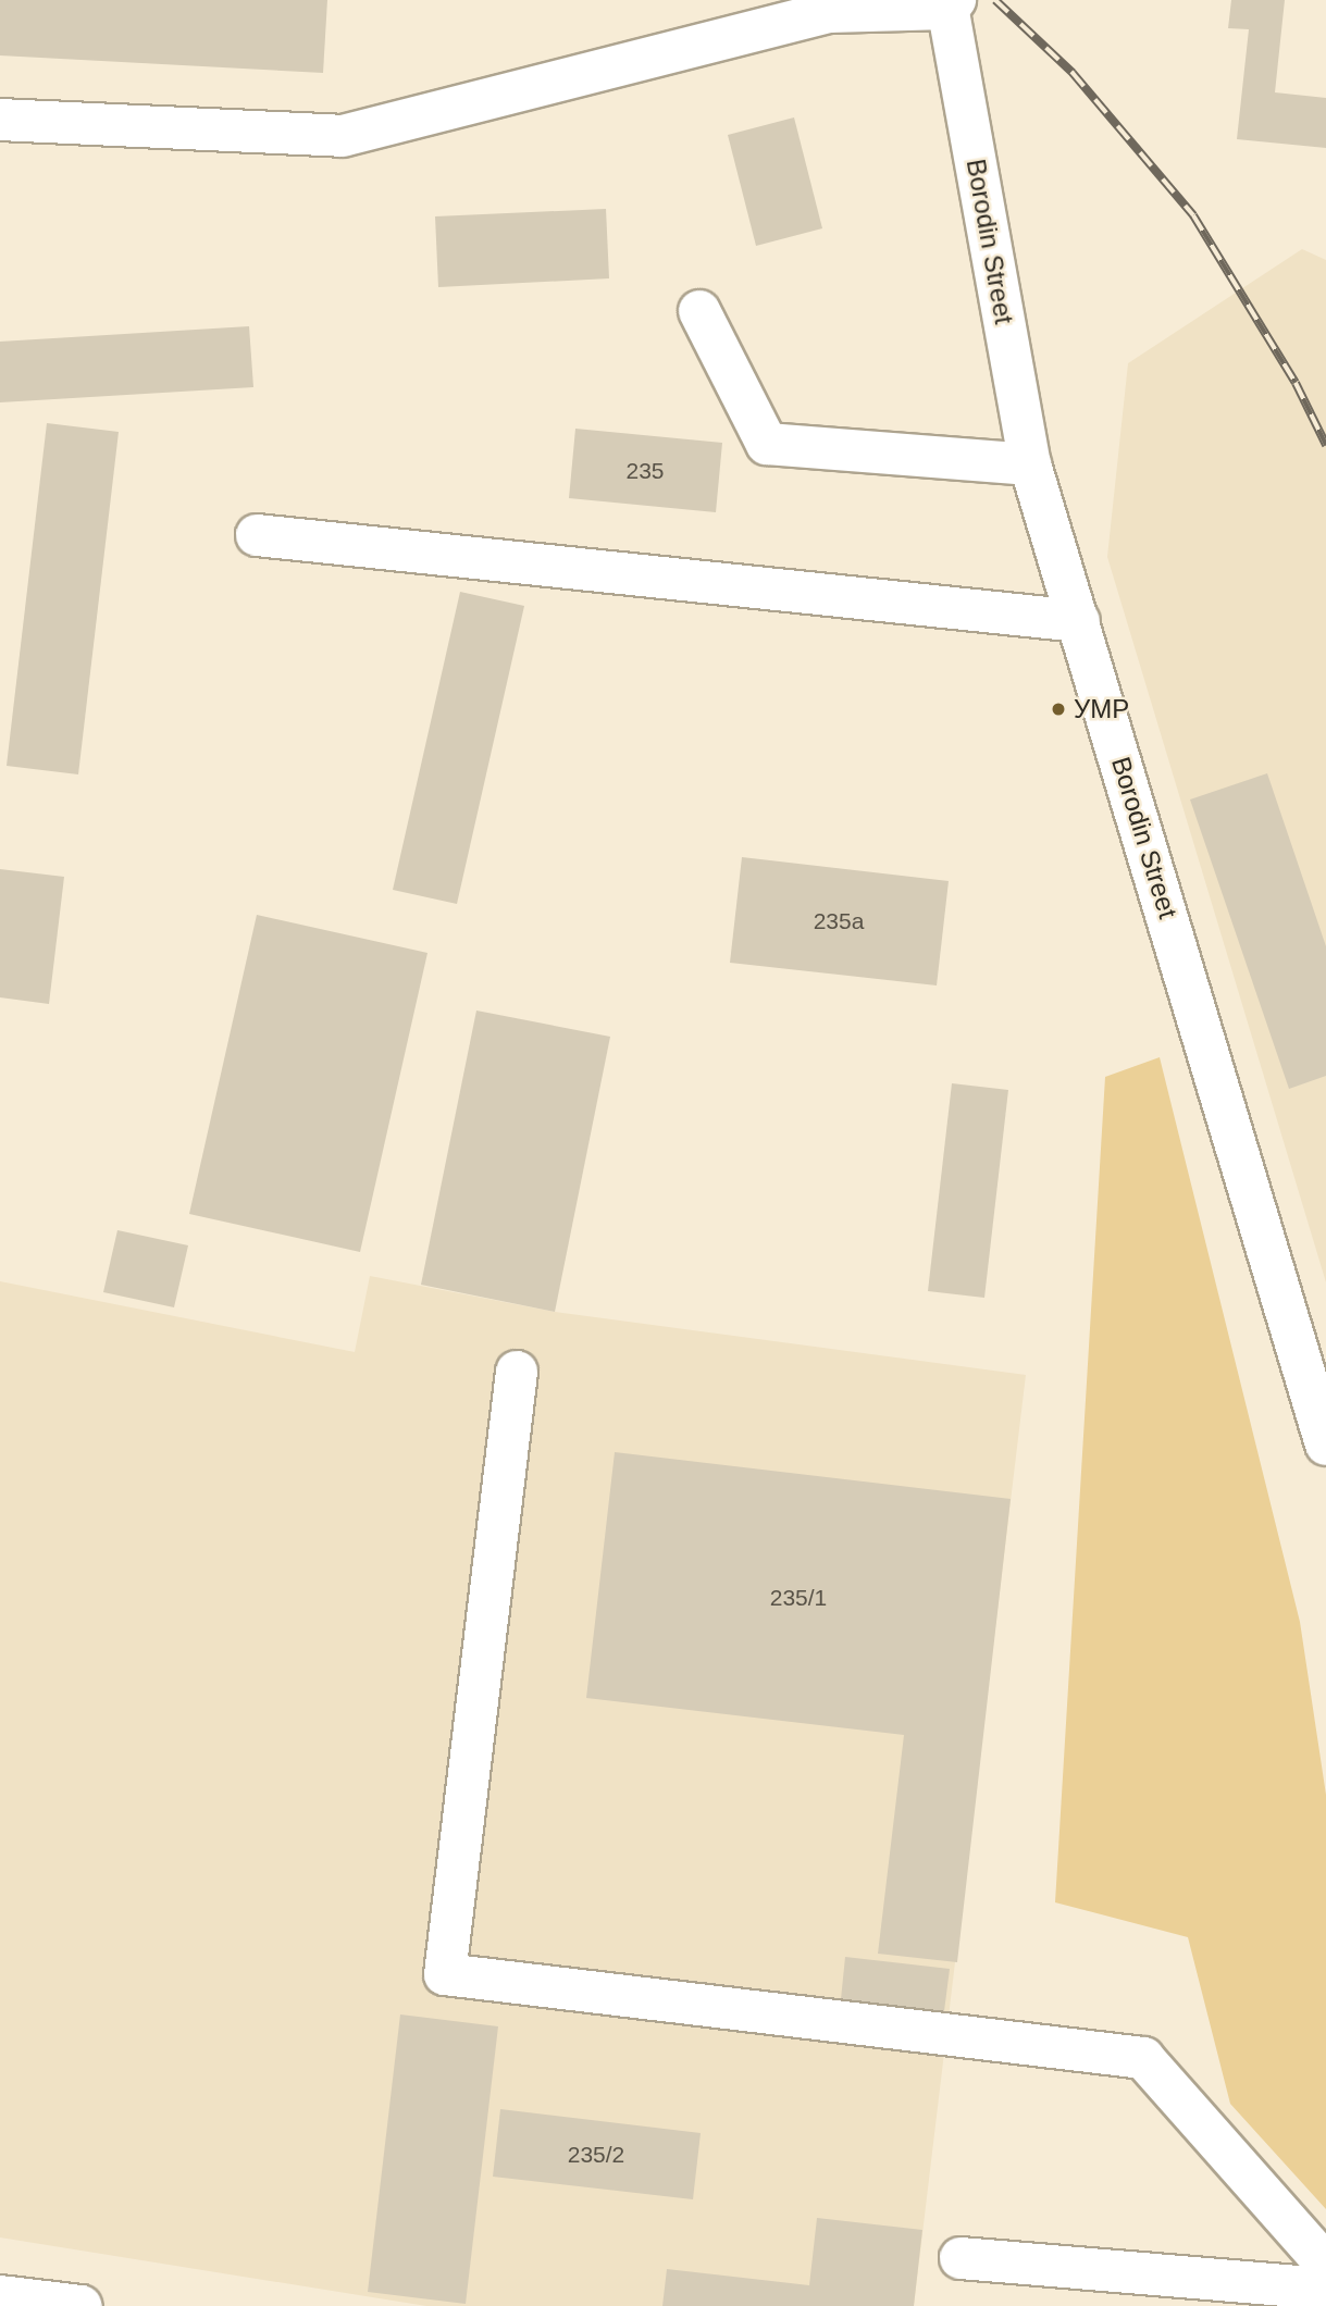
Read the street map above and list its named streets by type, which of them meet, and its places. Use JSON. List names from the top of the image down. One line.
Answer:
{"streets":{"street":["Borodin Street"]},"places":["УМР"],"house_numbers":["235","235а","235/1","235/2"]}
